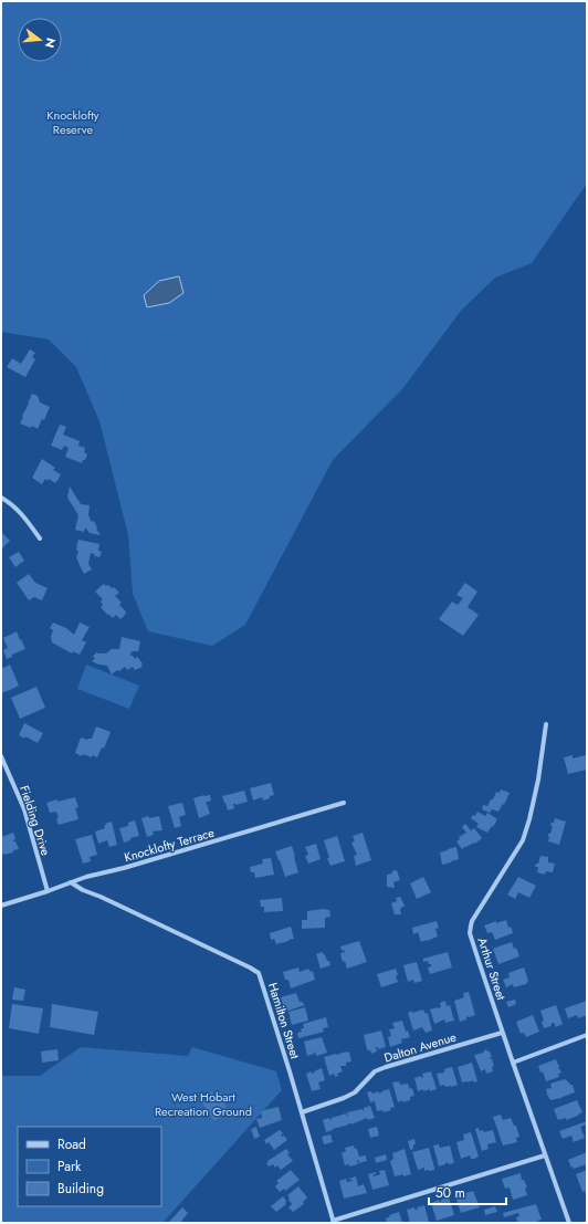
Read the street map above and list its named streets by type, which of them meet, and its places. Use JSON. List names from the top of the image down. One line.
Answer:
{"streets":{"street":["Fielding Drive","Knocklofty Terrace","Arthur Street","Hamilton Street","Dalton Avenue"]},"crossings":[["Fielding Drive","Knocklofty Terrace"],["Knocklofty Terrace","Hamilton Street"],["Arthur Street","Dalton Avenue"],["Hamilton Street","Dalton Avenue"]],"parks":["Knocklofty Reserve","West Hobart Recreation Ground"],"legend":["Road","Park","Building"],"scale_bar":"50 m","north":"right"}
